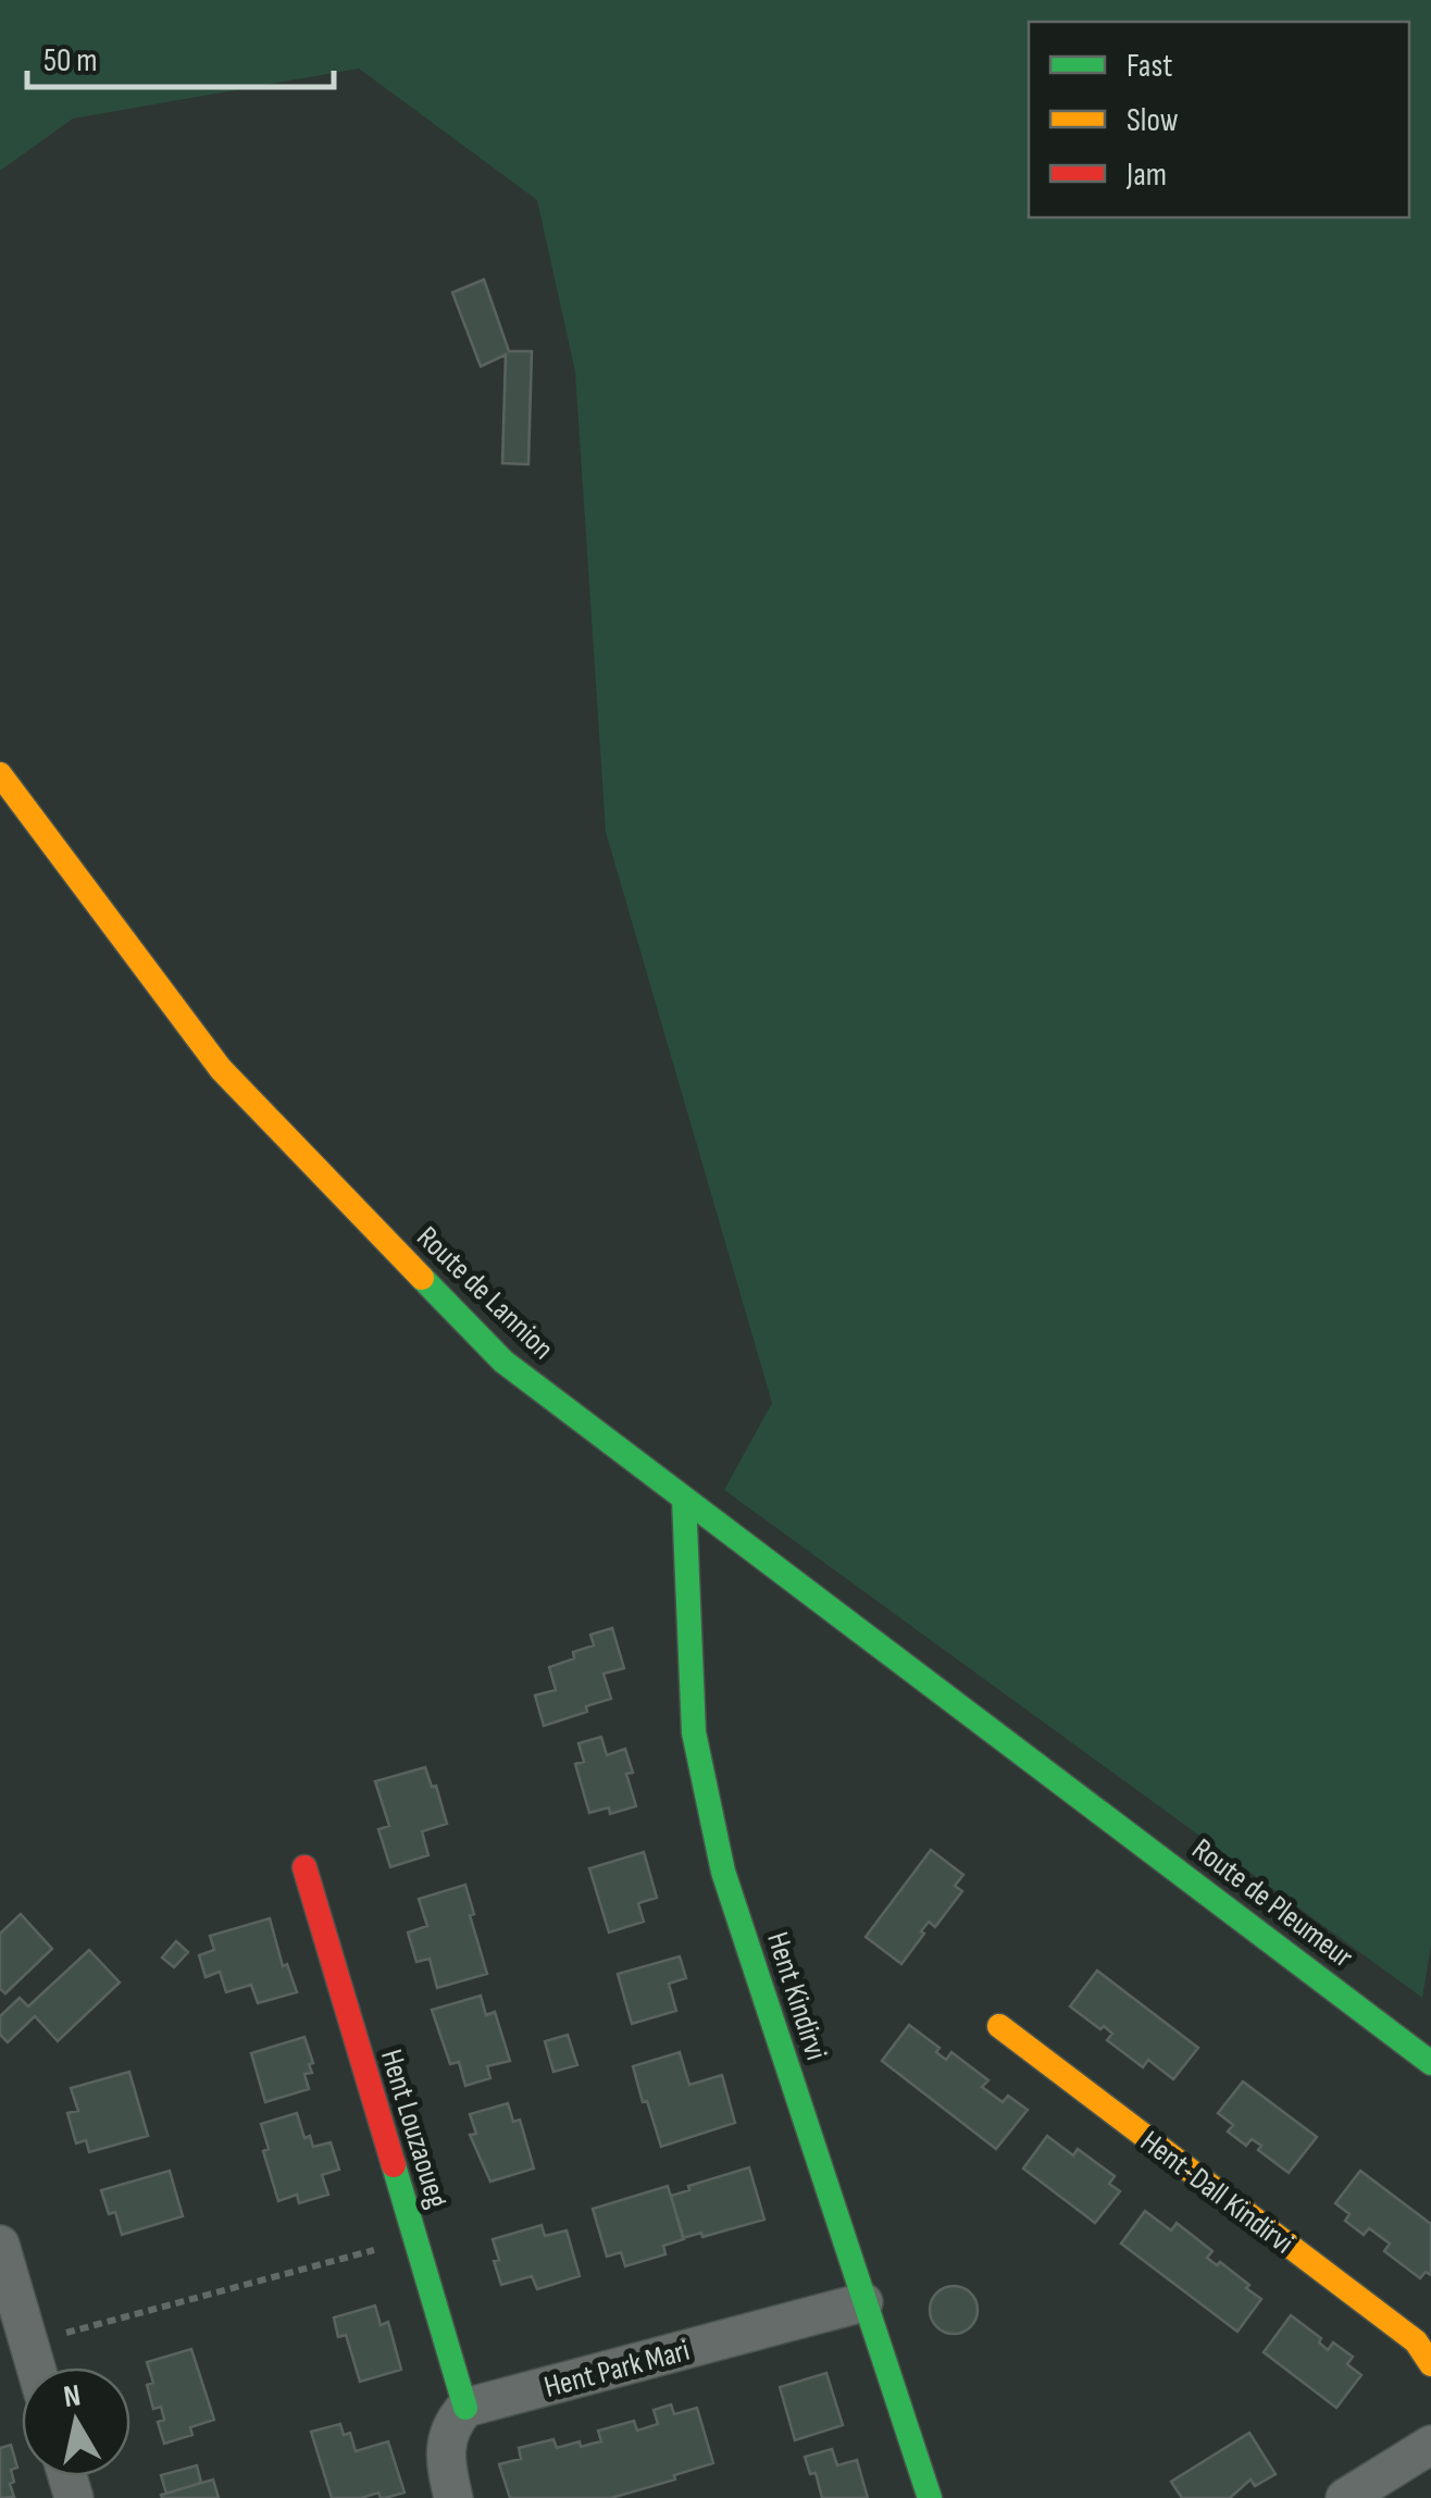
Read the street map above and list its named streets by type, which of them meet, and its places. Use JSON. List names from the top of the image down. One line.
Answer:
{"streets":{"street":["Route de Lannion","Route de Pleumeur","Hent Kindirvi","Hent Louzaoueg","Hent-Dall Kindirvi","Hent Park Mari"]},"crossings":[["Route de Lannion","Route de Pleumeur"],["Route de Lannion","Hent Kindirvi"],["Hent Kindirvi","Hent Park Mari"],["Hent Louzaoueg","Hent Park Mari"]],"legend":["Fast","Slow","Jam"],"scale_bar":"50 m","north":"top"}
